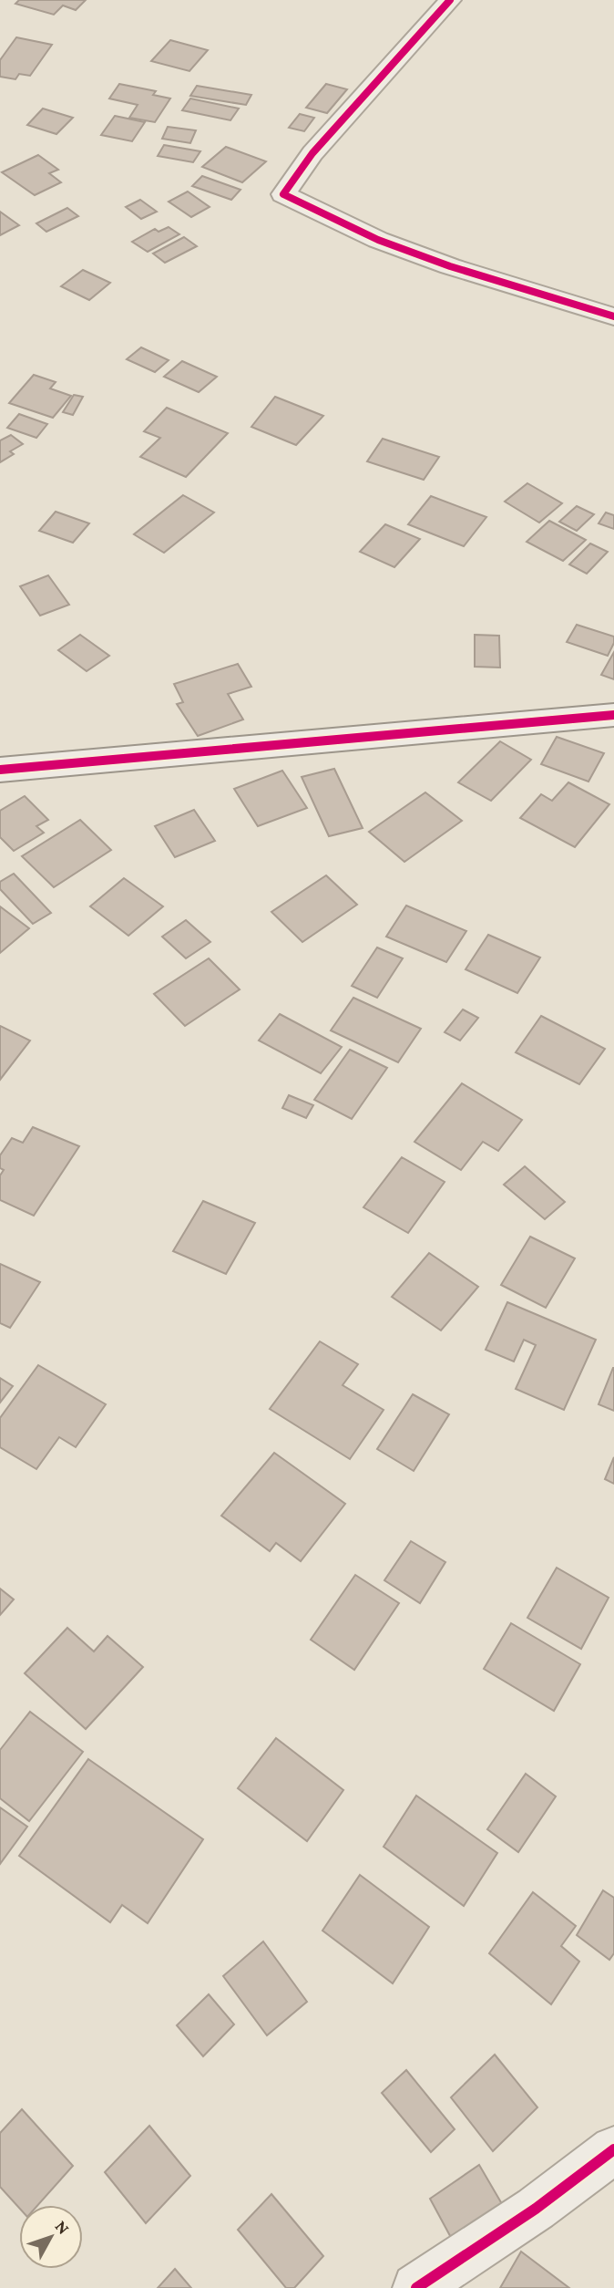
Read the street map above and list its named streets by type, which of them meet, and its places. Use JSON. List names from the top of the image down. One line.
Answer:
{"north":"top right"}
